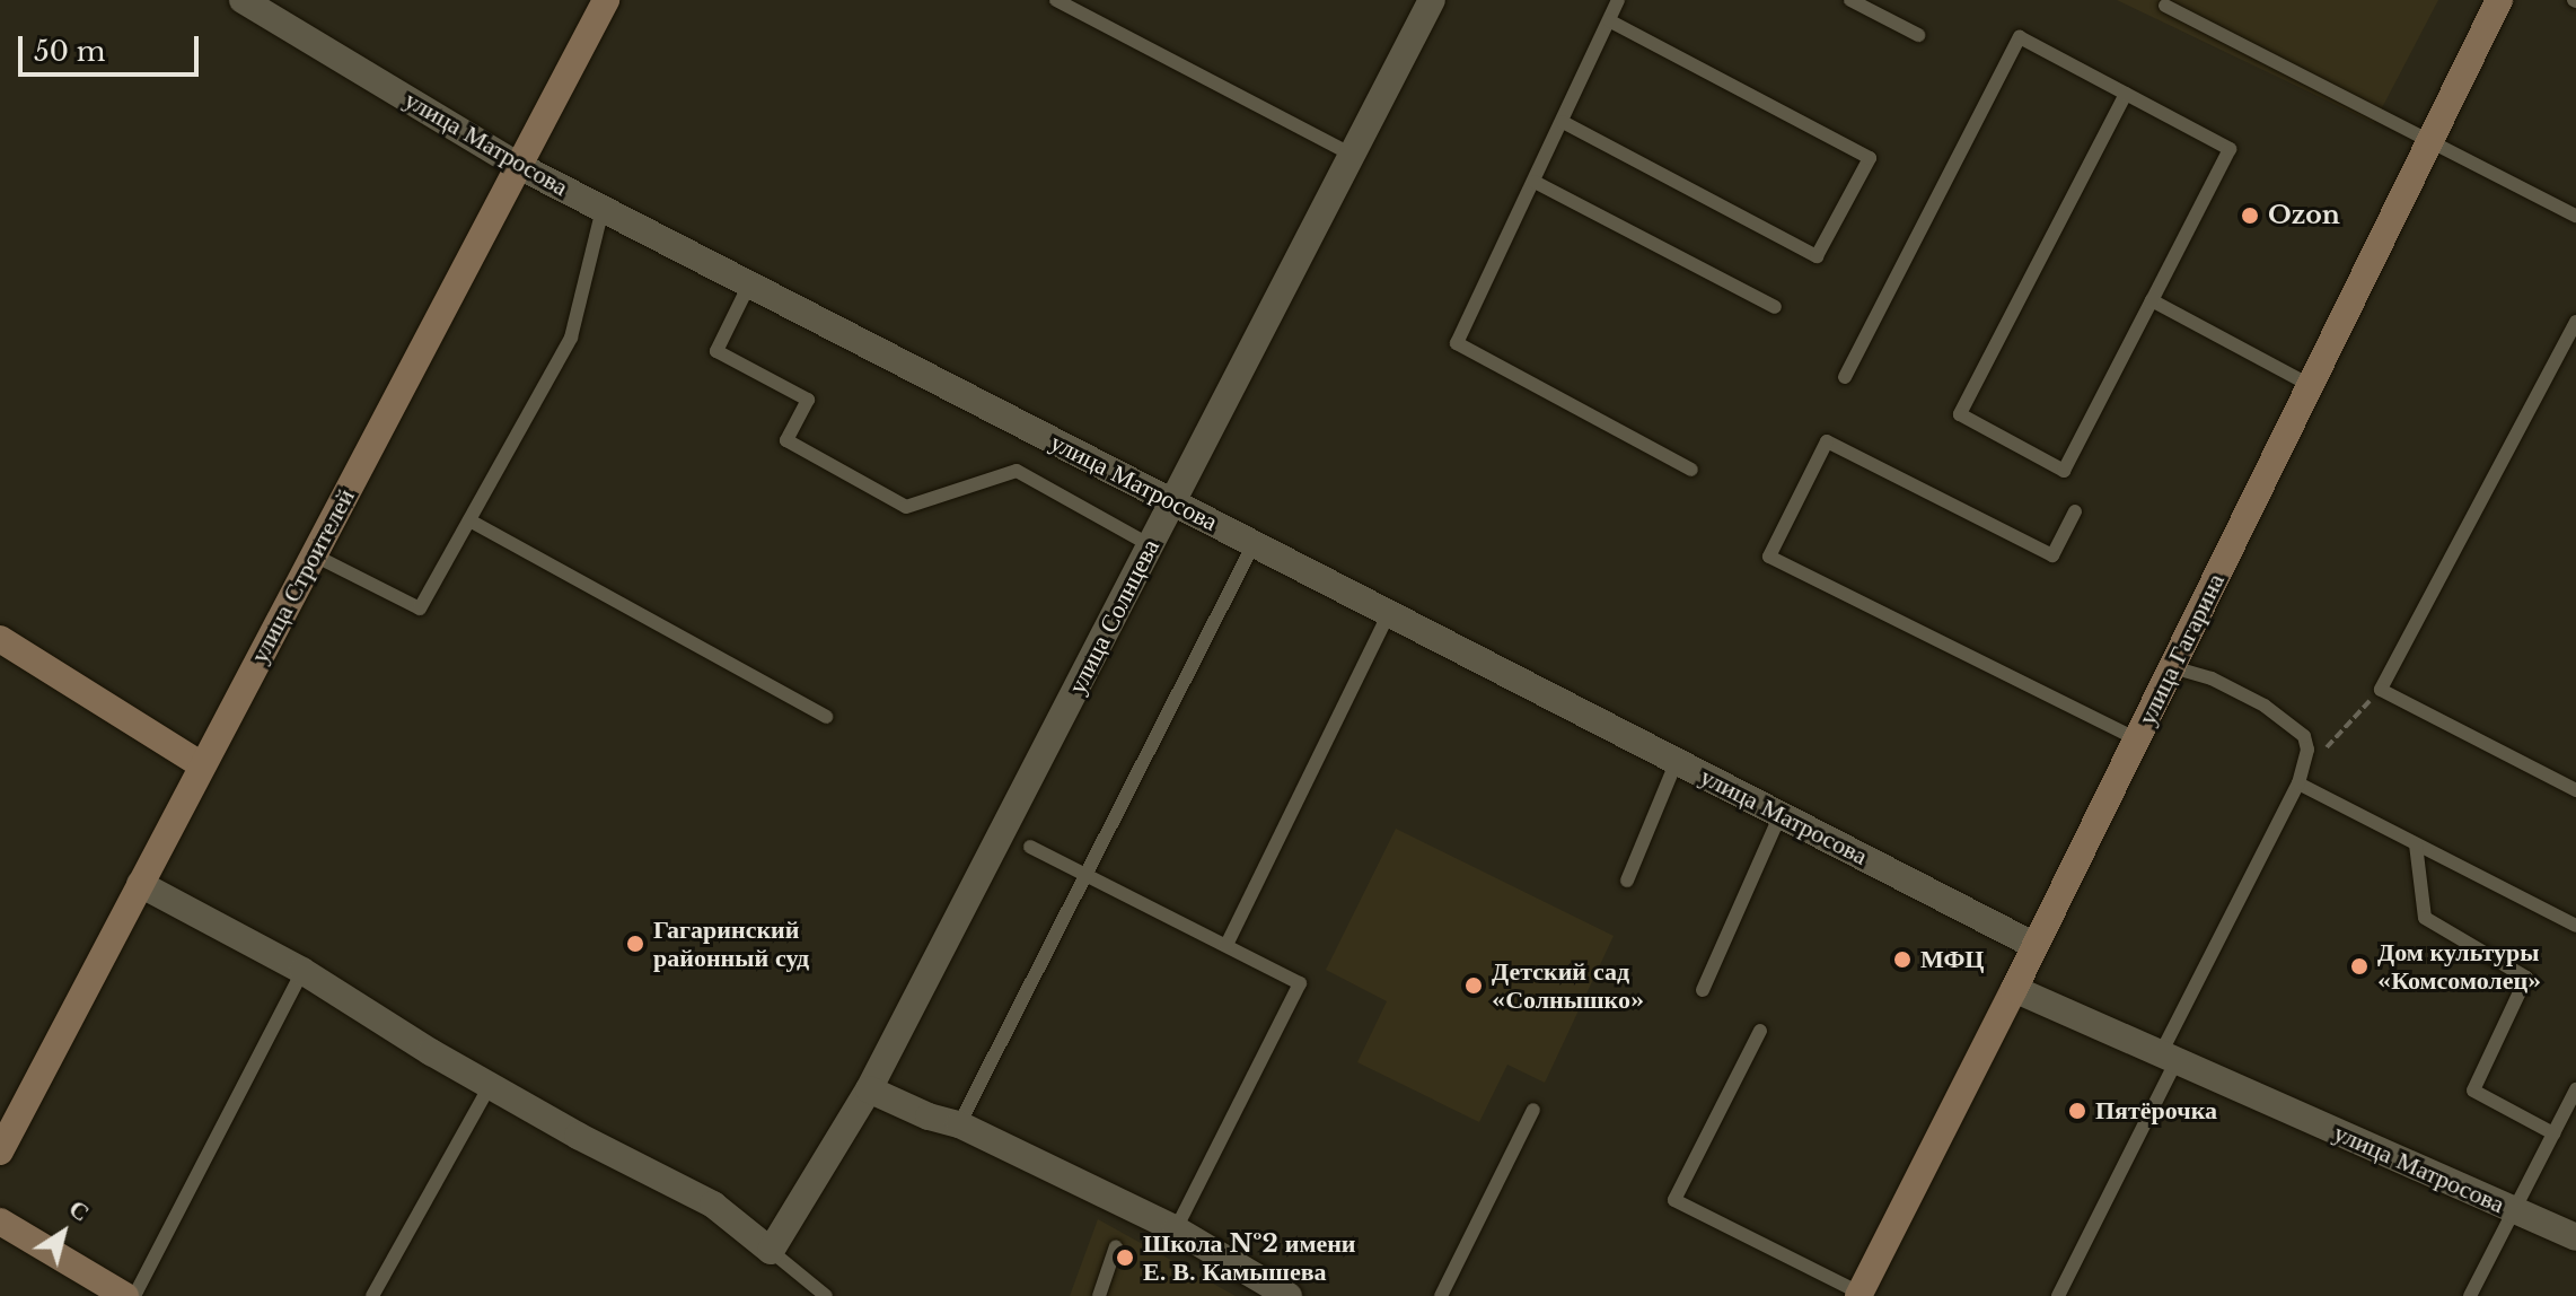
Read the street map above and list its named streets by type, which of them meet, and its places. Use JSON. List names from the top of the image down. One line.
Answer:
{"streets":{"main road":["улица Строителей","улица Гагарина"],"street":["улица Матросова","улица Солнцева"]},"crossings":[["улица Матросова","улица Строителей"],["улица Матросова","улица Солнцева"],["улица Матросова","улица Гагарина"]],"places":["Ozon","Гагаринский районный суд","МФЦ","Дом культуры «Комсомолец»","Детский сад «Солнышко»","Пятёрочка","Школа №2 имени Е. В. Камышева"],"scale_bar":"50 m","north":"top right"}
